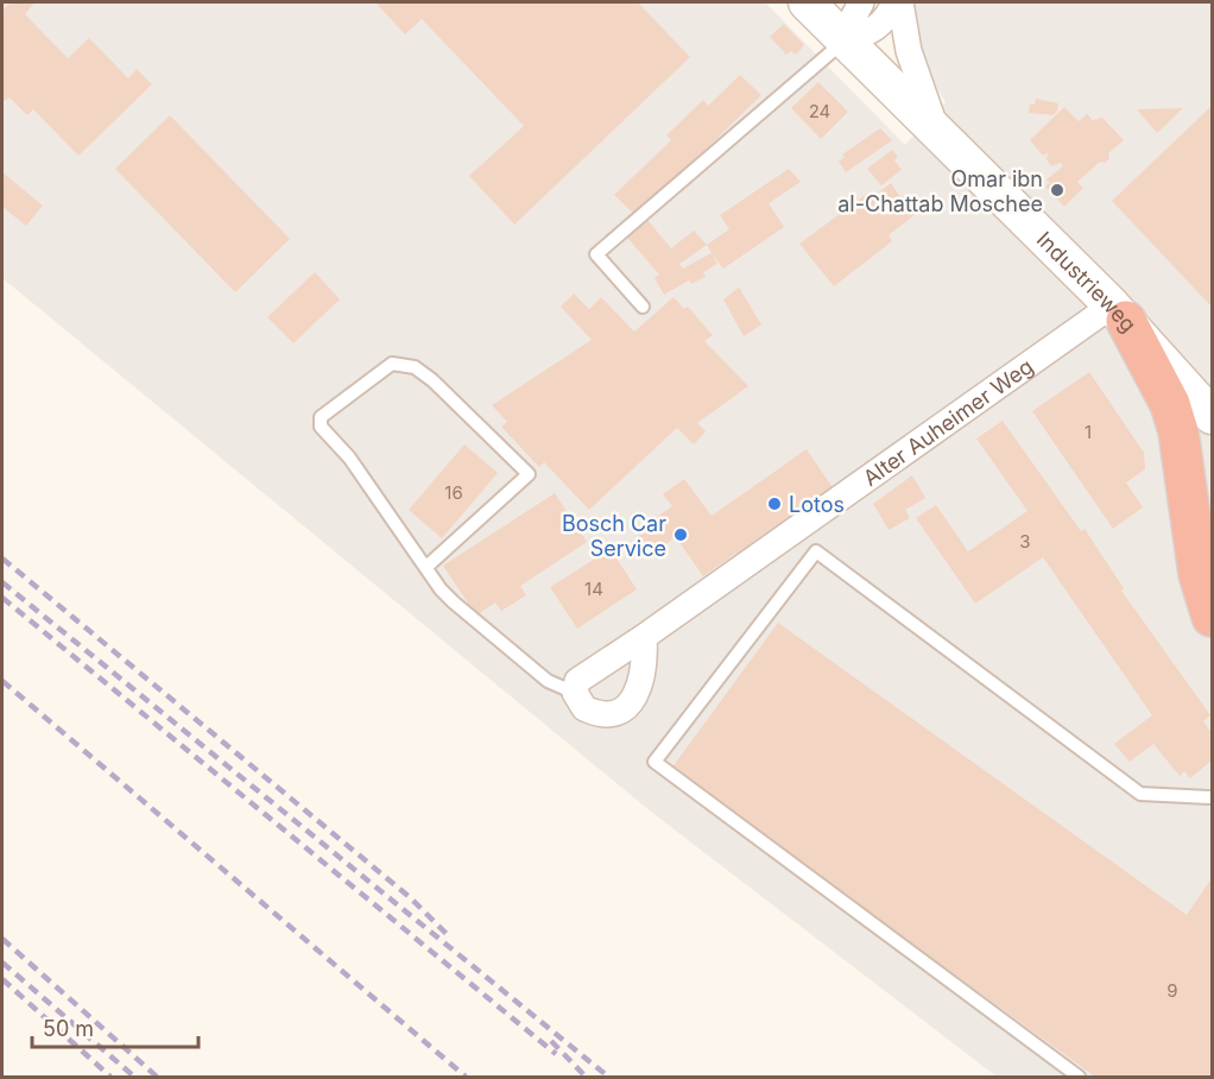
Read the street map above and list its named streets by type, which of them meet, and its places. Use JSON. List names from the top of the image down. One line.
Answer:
{"streets":{"street":["Industrieweg","Alter Auheimer Weg"]},"crossings":[["Industrieweg","Alter Auheimer Weg"]],"places":["Omar ibn al-Chattab Moschee","Lotos","Bosch Car Service"],"house_numbers":["24","1","16","3","14","9"],"scale_bar":"50 m"}
